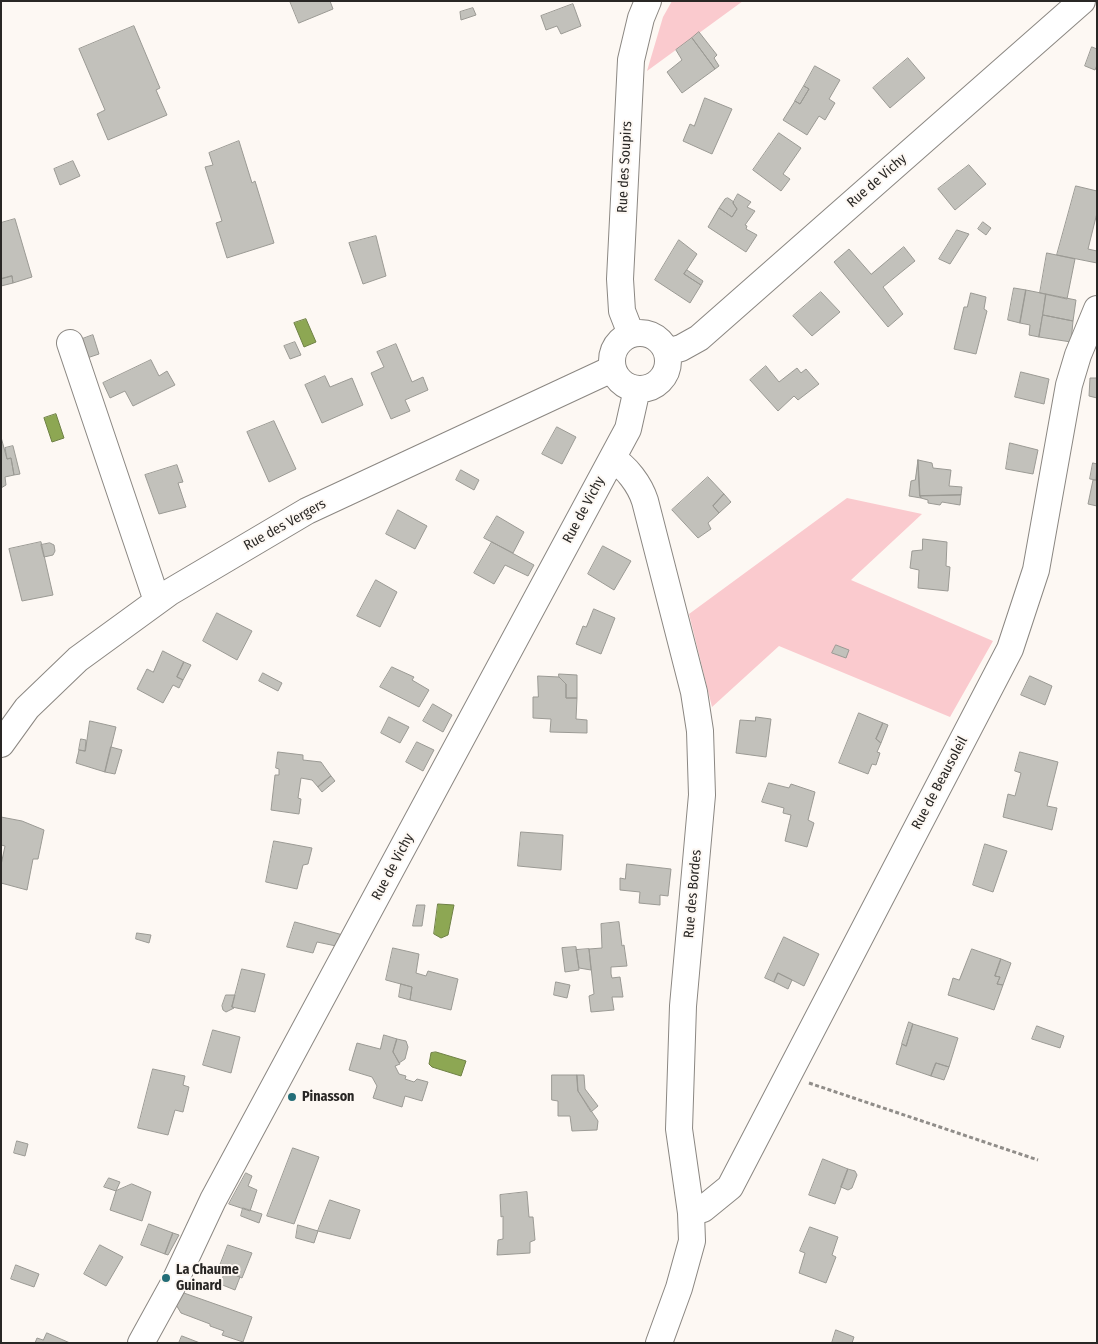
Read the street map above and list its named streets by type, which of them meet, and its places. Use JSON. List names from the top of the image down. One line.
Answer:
{"streets":{"street":["Rue des Soupirs","Rue de Vichy","Rue des Vergers","Rue de Beausoleil","Rue des Bordes"]},"crossings":[["Rue des Soupirs","Rue de Vichy"],["Rue des Soupirs","Rue des Vergers"],["Rue de Vichy","Rue des Vergers"],["Rue de Vichy","Rue des Bordes"],["Rue de Beausoleil","Rue des Bordes"]],"places":["Pinasson","La Chaume Guinard"]}
